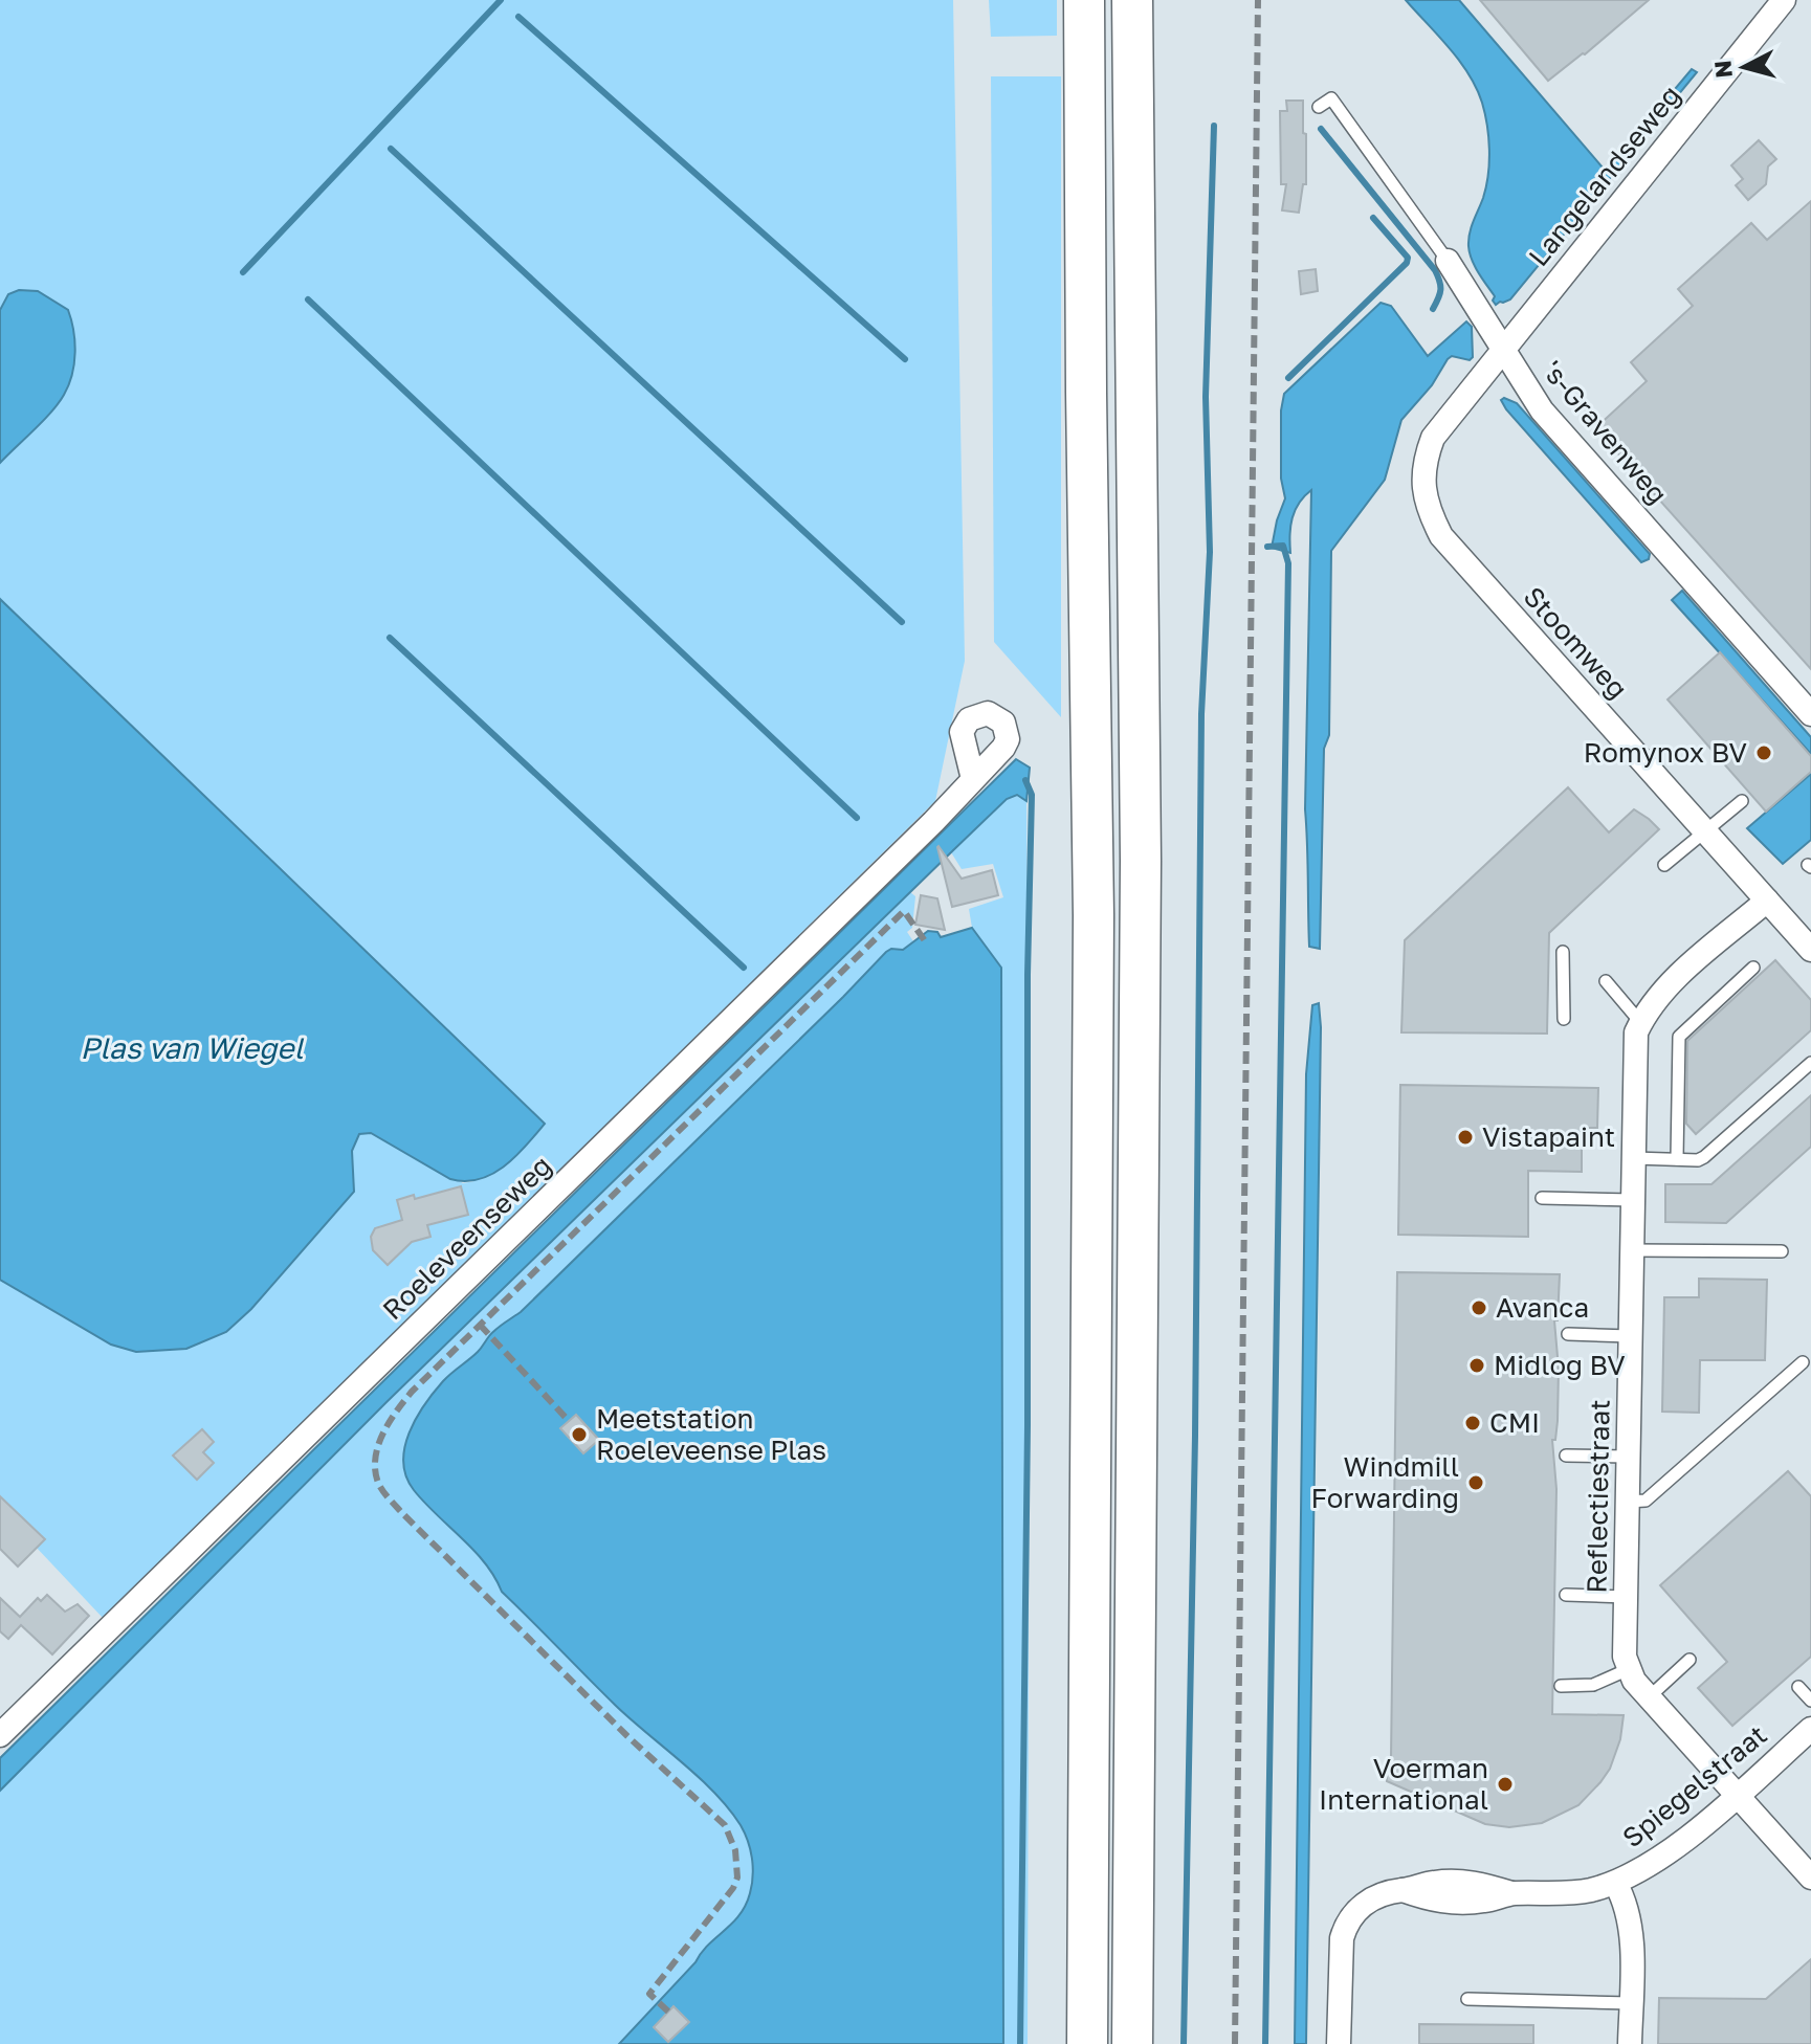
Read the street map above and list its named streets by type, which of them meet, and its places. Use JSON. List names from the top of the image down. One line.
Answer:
{"streets":{"street":["Langelandseweg","'s-Gravenweg","Stoomweg","Roeleveenseweg","Reflectiestraat","Spiegelstraat"]},"crossings":[["Langelandseweg","'s-Gravenweg"],["Langelandseweg","Stoomweg"],["'s-Gravenweg","Stoomweg"],["Stoomweg","Reflectiestraat"]],"water":["Plas van Wiegel"],"places":["Romynox BV","Vistapaint","Avanca","Midlog BV","CMI","Meetstation Roeleveense Plas","Windmill Forwarding","Voerman International"],"north":"left"}
